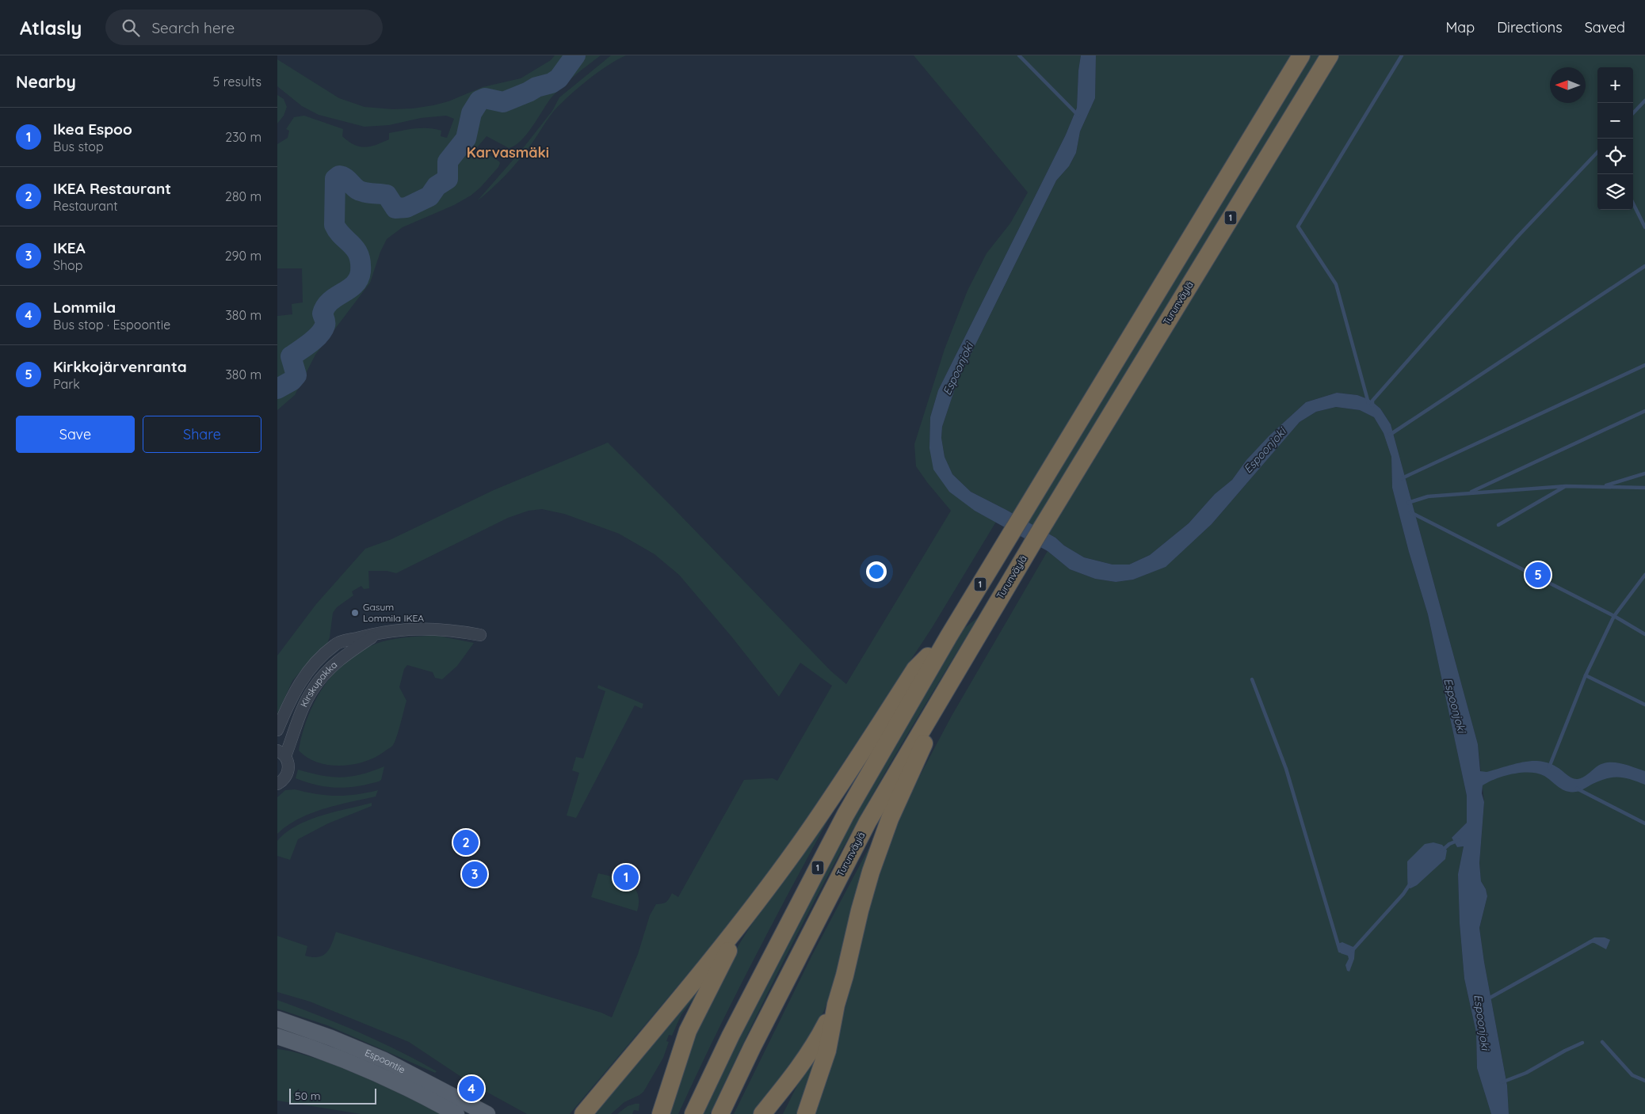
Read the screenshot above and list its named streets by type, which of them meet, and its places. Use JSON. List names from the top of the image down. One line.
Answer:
{"streets":{"highway":["1","Turunväylä"],"main road":["Espoontie"],"street":["Kirskupakka"]},"districts":["Karvasmäki"],"water":["Espoonjoki"],"places":["Gasum Lommila IKEA"],"scale_bar":"50 m","north":"left","page":{"header":"Atlasly","search":"Search here","nav":["Map","Directions","Saved"],"heading":["Nearby","5 results"],"map_buttons":["+","−"],"list":[{"mark":"1","name":"Ikea Espoo","note":"Bus stop","value":"230 m"},{"mark":"2","name":"IKEA Restaurant","note":"Restaurant","value":"280 m"},{"mark":"3","name":"IKEA","note":"Shop","value":"290 m"},{"mark":"4","name":"Lommila","note":"Bus stop · Espoontie","value":"380 m"},{"mark":"5","name":"Kirkkojärvenranta","note":"Park","value":"380 m"}],"buttons":["Save","Share"],"pins":["5","2","3","1","4"],"scale":"50 m"}}
